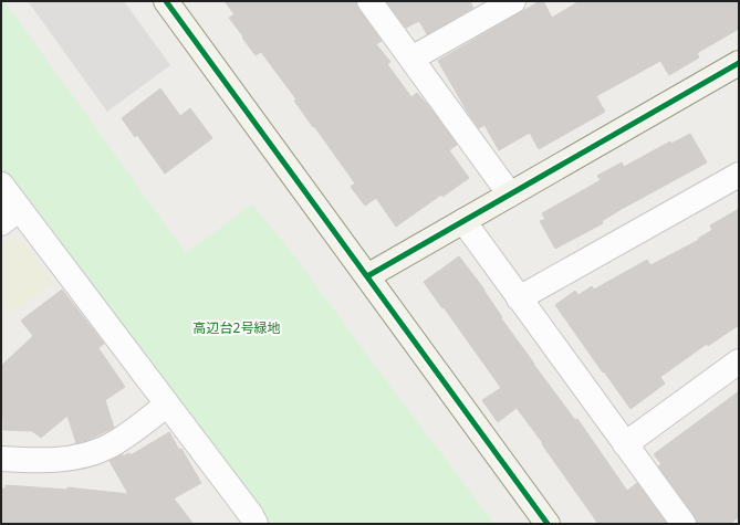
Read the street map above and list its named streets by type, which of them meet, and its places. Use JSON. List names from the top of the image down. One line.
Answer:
{"parks":["高辺台2号緑地"]}
